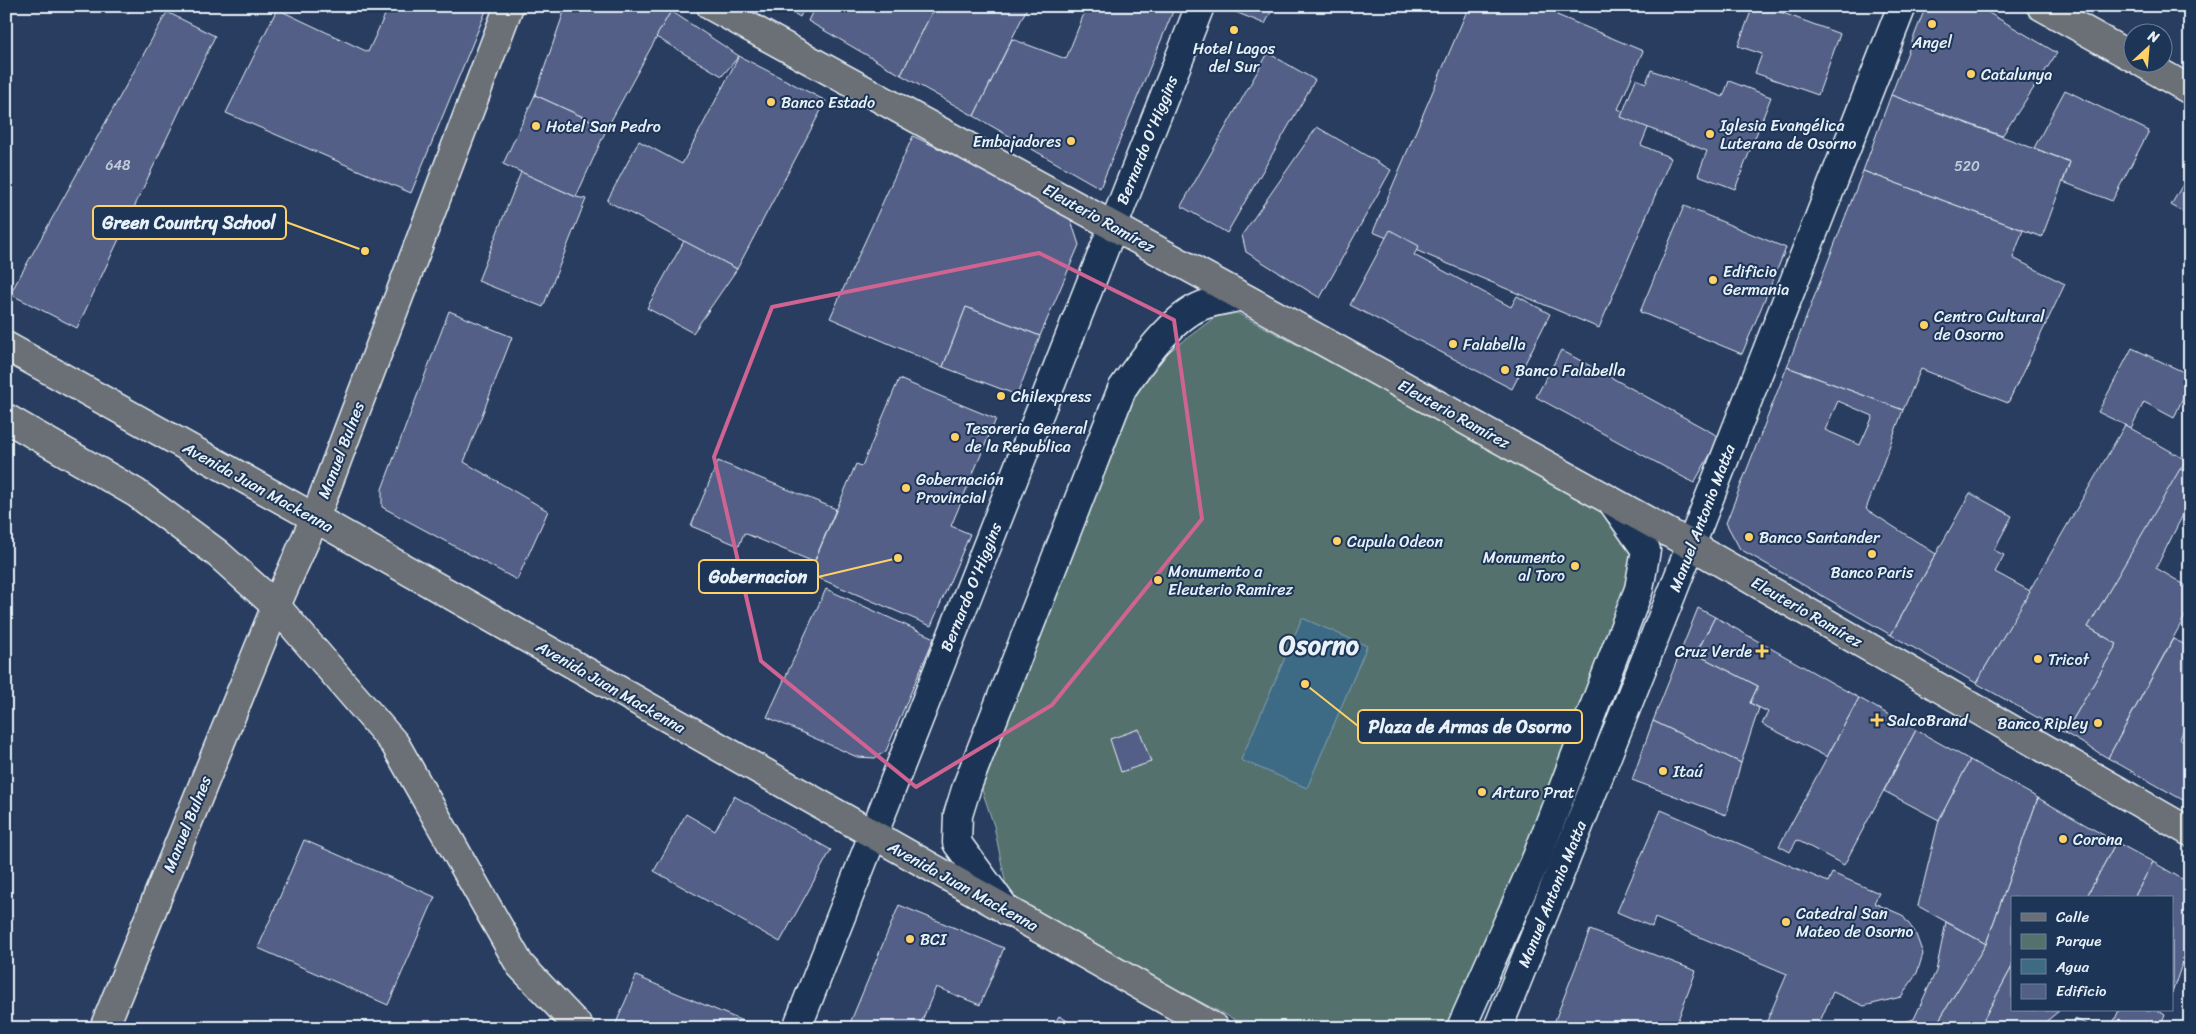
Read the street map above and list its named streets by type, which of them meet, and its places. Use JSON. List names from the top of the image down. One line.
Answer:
{"streets":{"main road":["Eleuterio Ramírez","Manuel Bulnes","Avenida Juan Mackenna"],"street":["Bernardo O'Higgins","Manuel Antonio Matta"]},"crossings":[["Bernardo O'Higgins","Eleuterio Ramírez"],["Bernardo O'Higgins","Avenida Juan Mackenna"],["Eleuterio Ramírez","Manuel Antonio Matta"],["Manuel Bulnes","Avenida Juan Mackenna"]],"districts":["Osorno"],"places":{"other":["Angel","Hotel Lagos del Sur","Catalunya","Banco Estado","Hotel San Pedro","Iglesia Evangélica Luterana de Osorno","Embajadores","Green Country School","Edificio Germania","Centro Cultural de Osorno","Falabella","Banco Falabella","Chilexpress","Tesoreria General de la Republica","Gobernación Provincial","Banco Santander","Cupula Odeon","Banco Paris","Gobernacion","Monumento al Toro","Monumento a Eleuterio Ramirez","Tricot","Plaza de Armas de Osorno","Banco Ripley","Itaú","Arturo Prat","Corona","Catedral San Mateo de Osorno","BCI"],"health":["Cruz Verde","SalcoBrand"]},"house_numbers":["648","520"],"legend":["Calle","Parque","Agua","Edificio"],"north":"top right"}
